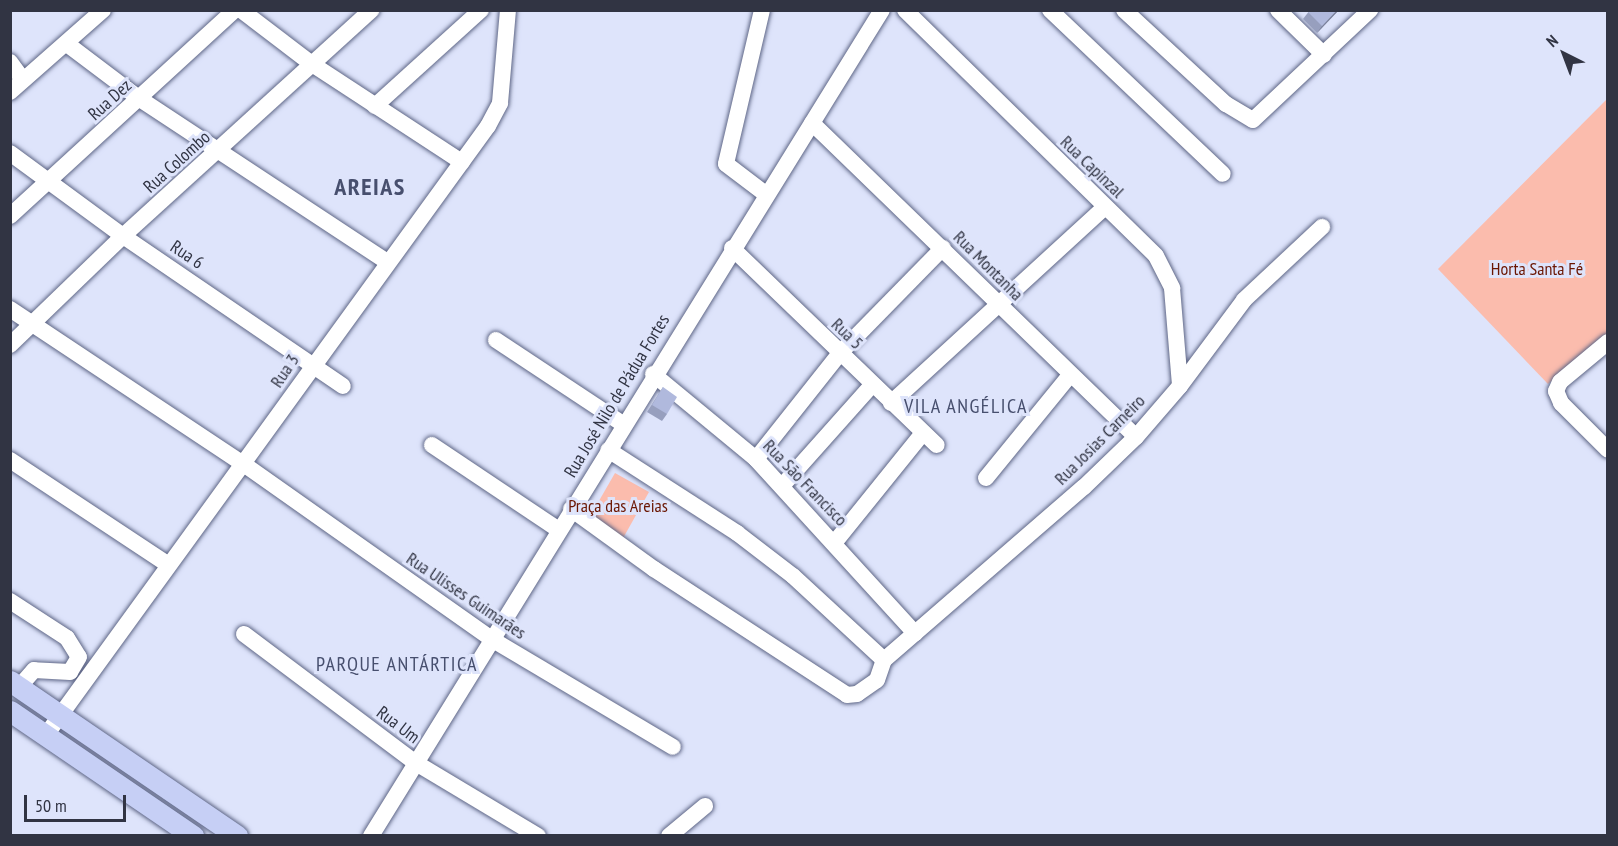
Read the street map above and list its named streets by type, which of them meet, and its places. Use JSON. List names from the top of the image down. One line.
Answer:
{"streets":{"street":["Rua Dez","Rua Colombo","Rua Capinzal","Rua 6","Rua Montanha","Rua 5","Rua 3","Rua José Nilo de Pádua Fortes","Rua Josias Carneiro","Rua São Francisco","Rua Ulisses Guimarães","Rua Um"]},"crossings":[["Rua Dez","Rua 6"],["Rua Colombo","Rua 6"],["Rua Colombo","Rua Ulisses Guimarães"],["Rua Capinzal","Rua Josias Carneiro"],["Rua 6","Rua 3"],["Rua Montanha","Rua José Nilo de Pádua Fortes"],["Rua Montanha","Rua Josias Carneiro"],["Rua 5","Rua José Nilo de Pádua Fortes"],["Rua 3","Rua Ulisses Guimarães"],["Rua José Nilo de Pádua Fortes","Rua Josias Carneiro"],["Rua José Nilo de Pádua Fortes","Rua São Francisco"],["Rua José Nilo de Pádua Fortes","Rua Ulisses Guimarães"],["Rua José Nilo de Pádua Fortes","Rua Um"],["Rua Josias Carneiro","Rua São Francisco"]],"districts":["AREIAS","VILA ANGÉLICA","PARQUE ANTÁRTICA"],"parks":["Horta Santa Fé","Praça das Areias"],"scale_bar":"50 m","north":"top left"}
